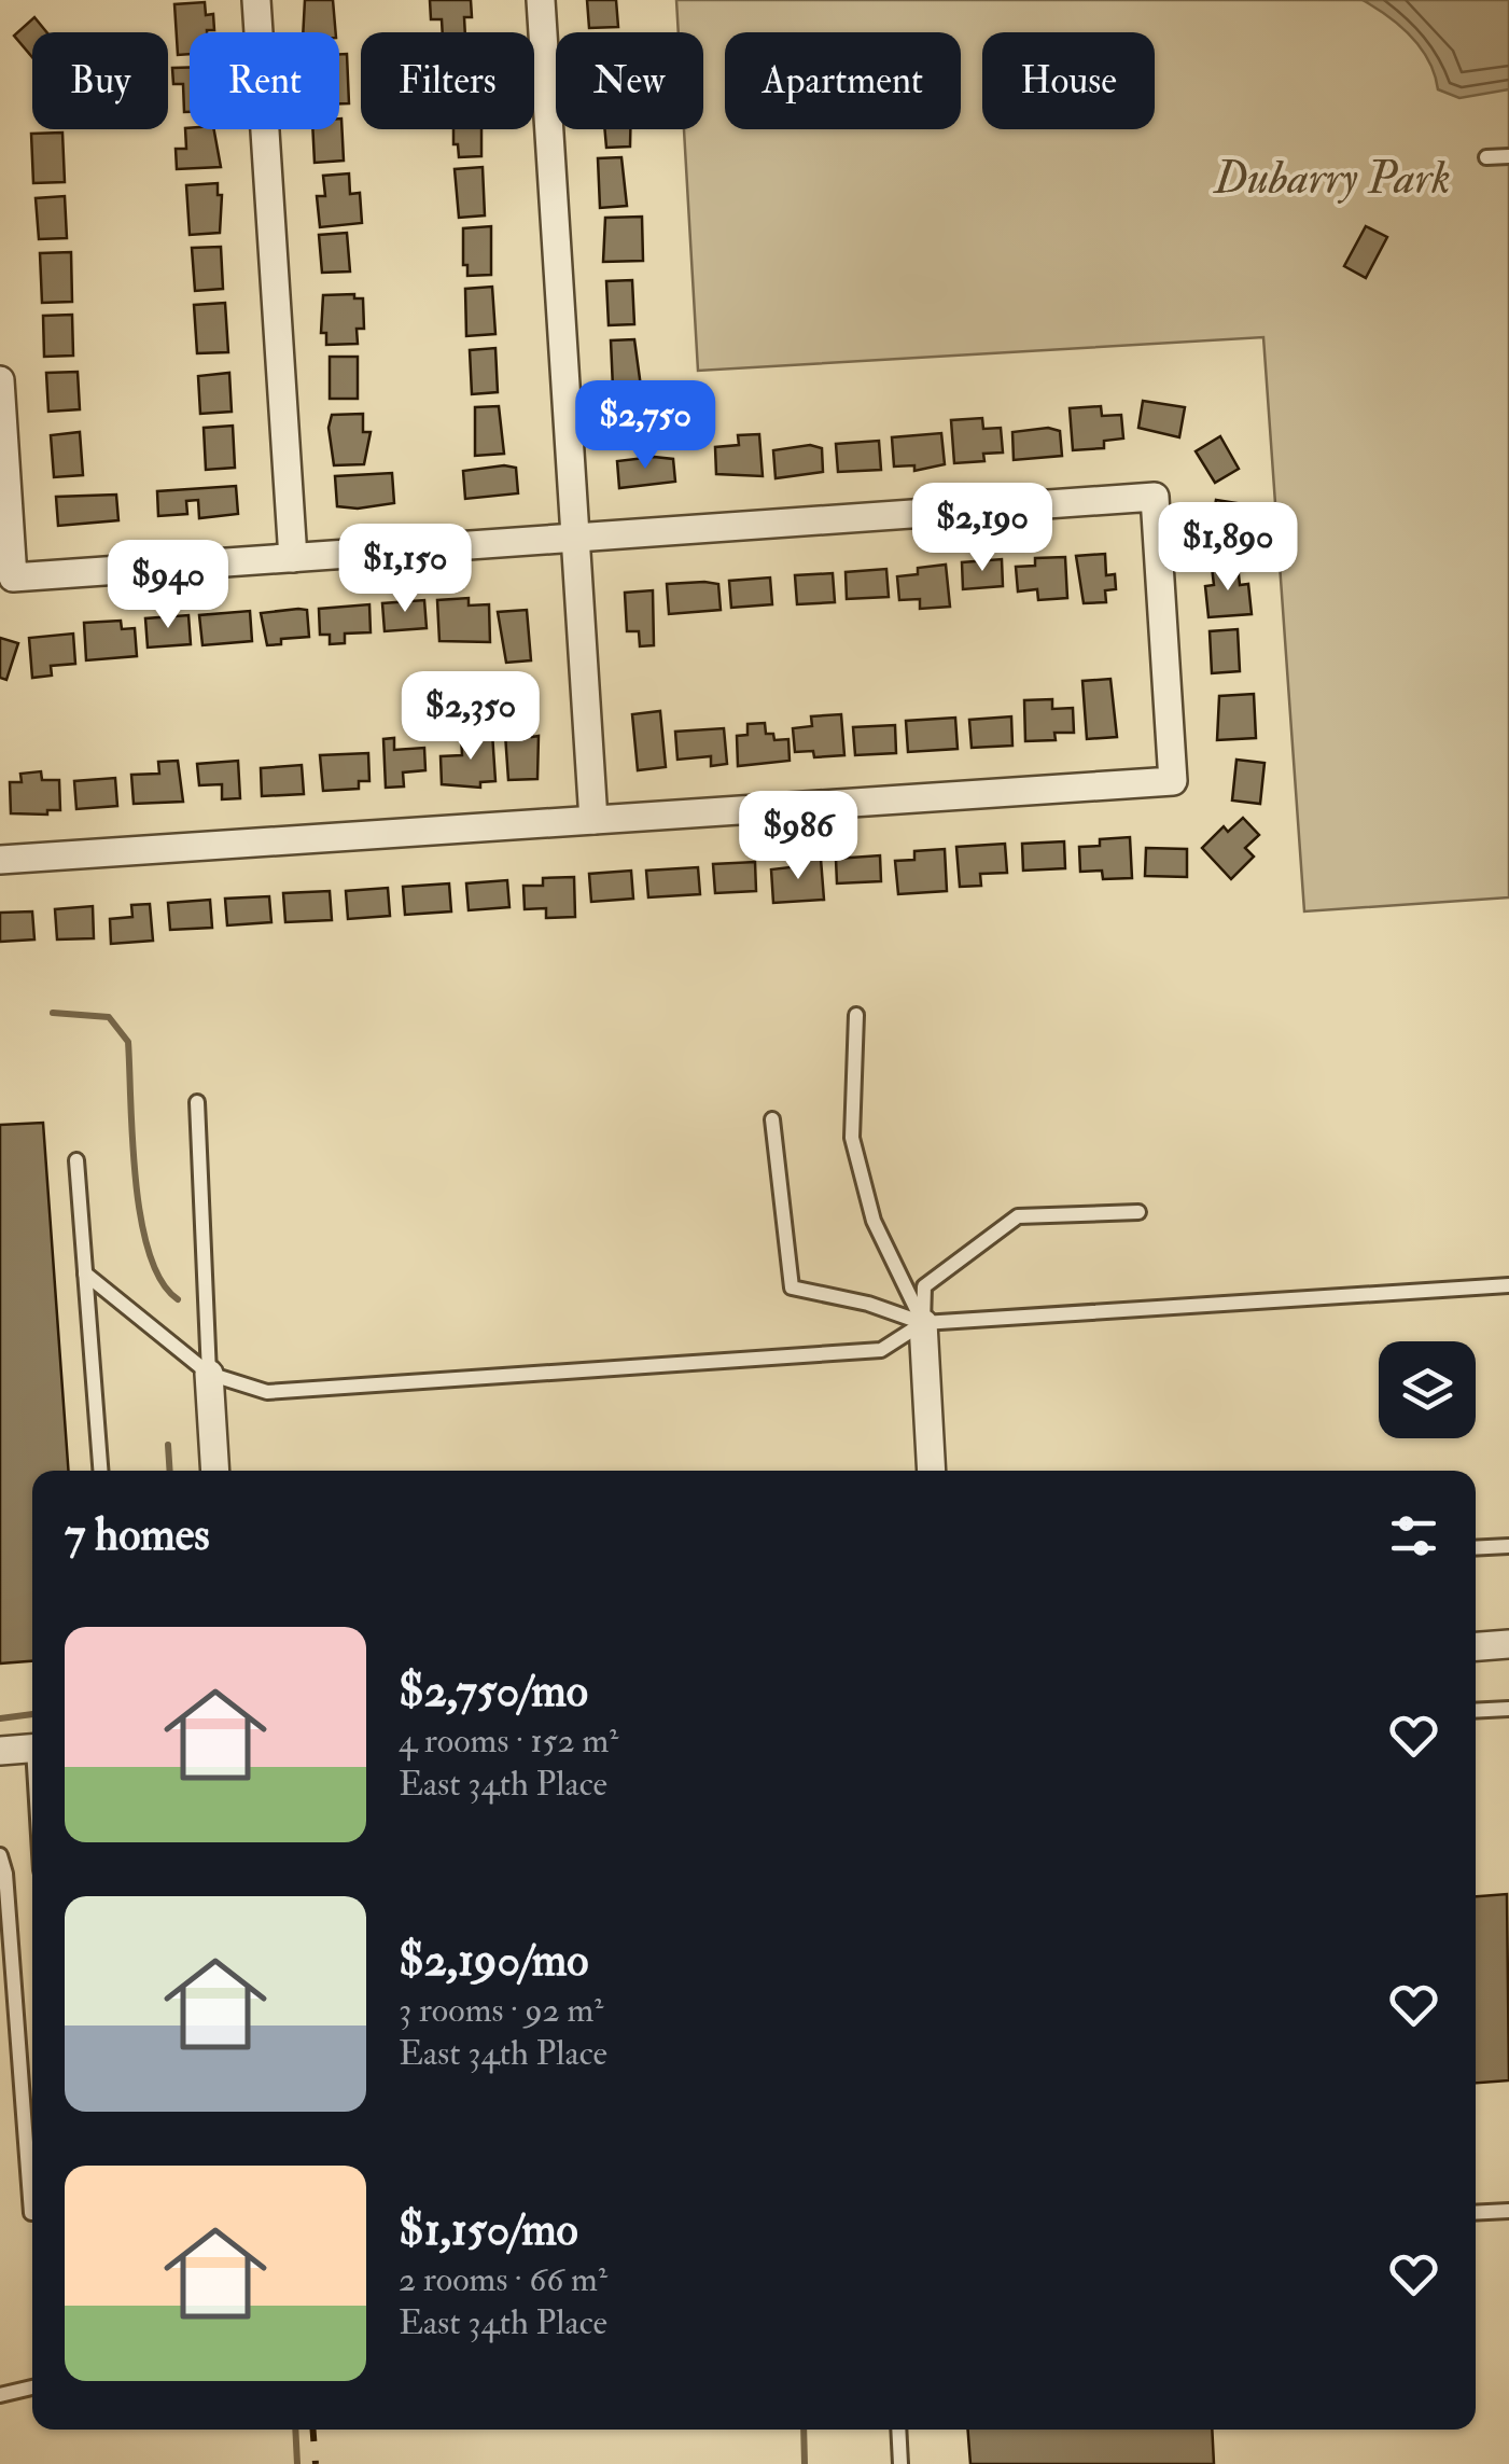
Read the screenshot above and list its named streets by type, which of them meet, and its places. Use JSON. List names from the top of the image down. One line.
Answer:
{"parks":["Dubarry Park"],"page":{"chip":["Buy","Rent","Filters","New","Apartment","House"],"price":["$2,750","$2,190","$1,890","$1,150","$940","$2,350","$986"],"heading":"7 homes","list":[{"name":"$2,750/mo","note":"4 rooms · 152 m² · East 34th Place"},{"name":"$2,190/mo","note":"3 rooms · 92 m² · East 34th Place"},{"name":"$1,150/mo","note":"2 rooms · 66 m² · East 34th Place"}]}}
